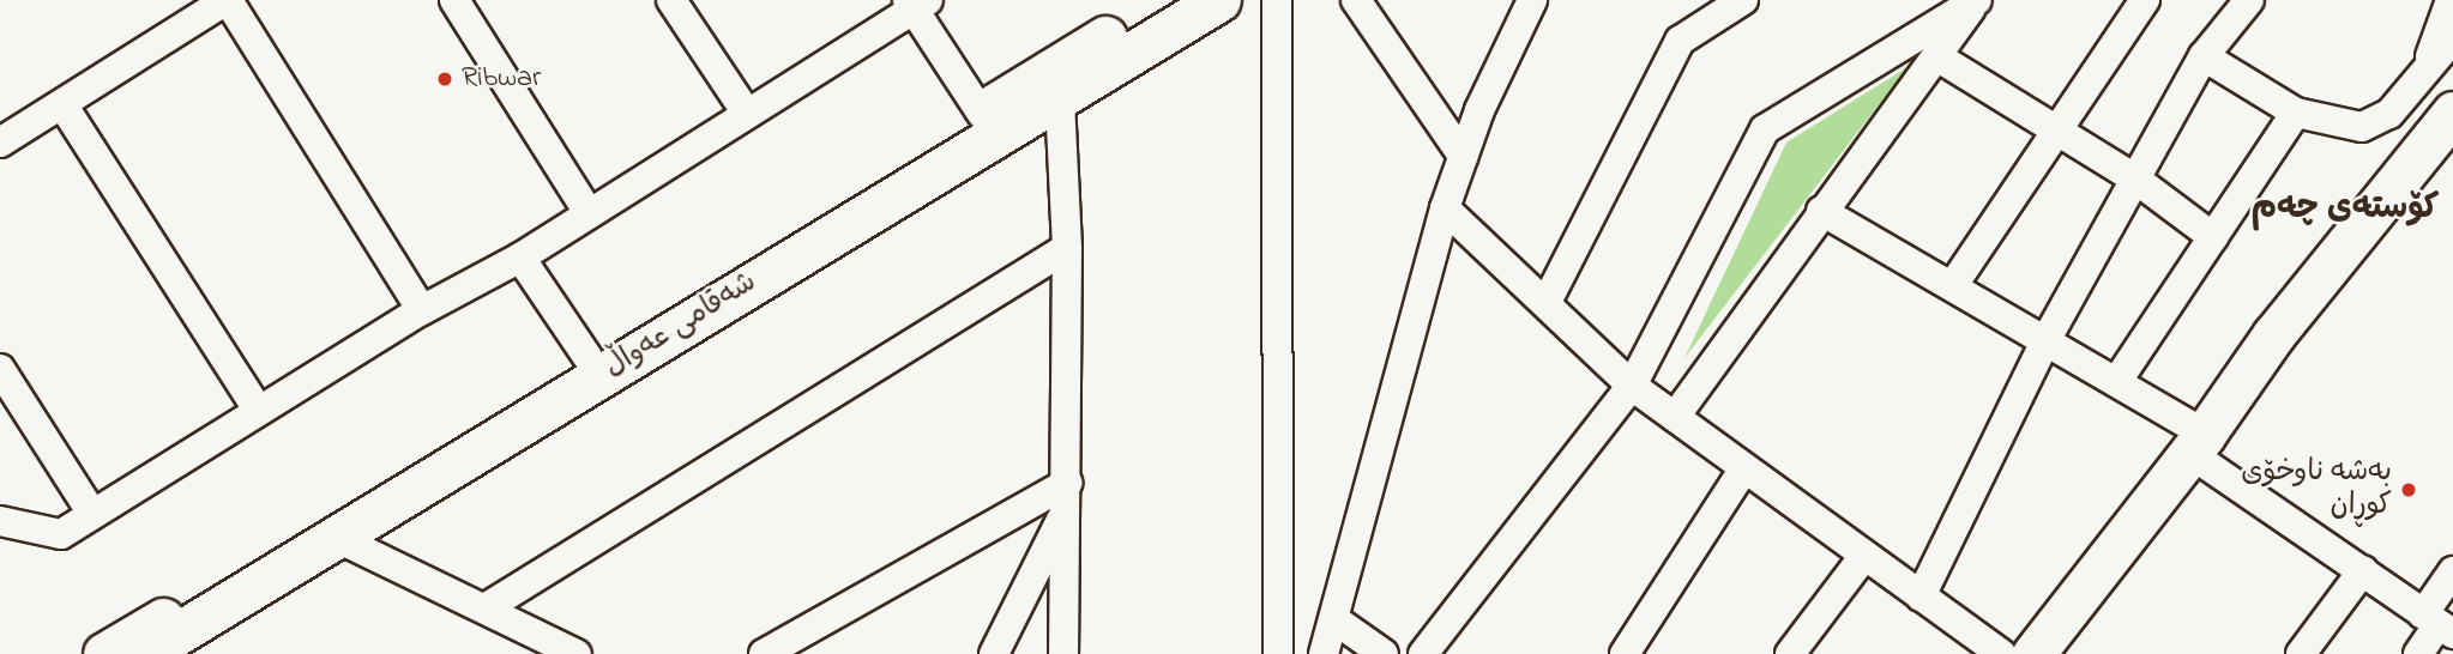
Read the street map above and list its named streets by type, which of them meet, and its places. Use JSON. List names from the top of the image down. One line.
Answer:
{"streets":{"main road":["شەقامی عەواڵ"]},"districts":["کۆستەی چەم"],"places":["Ribwar","بەشە ناوخۆی کوڕان"]}
